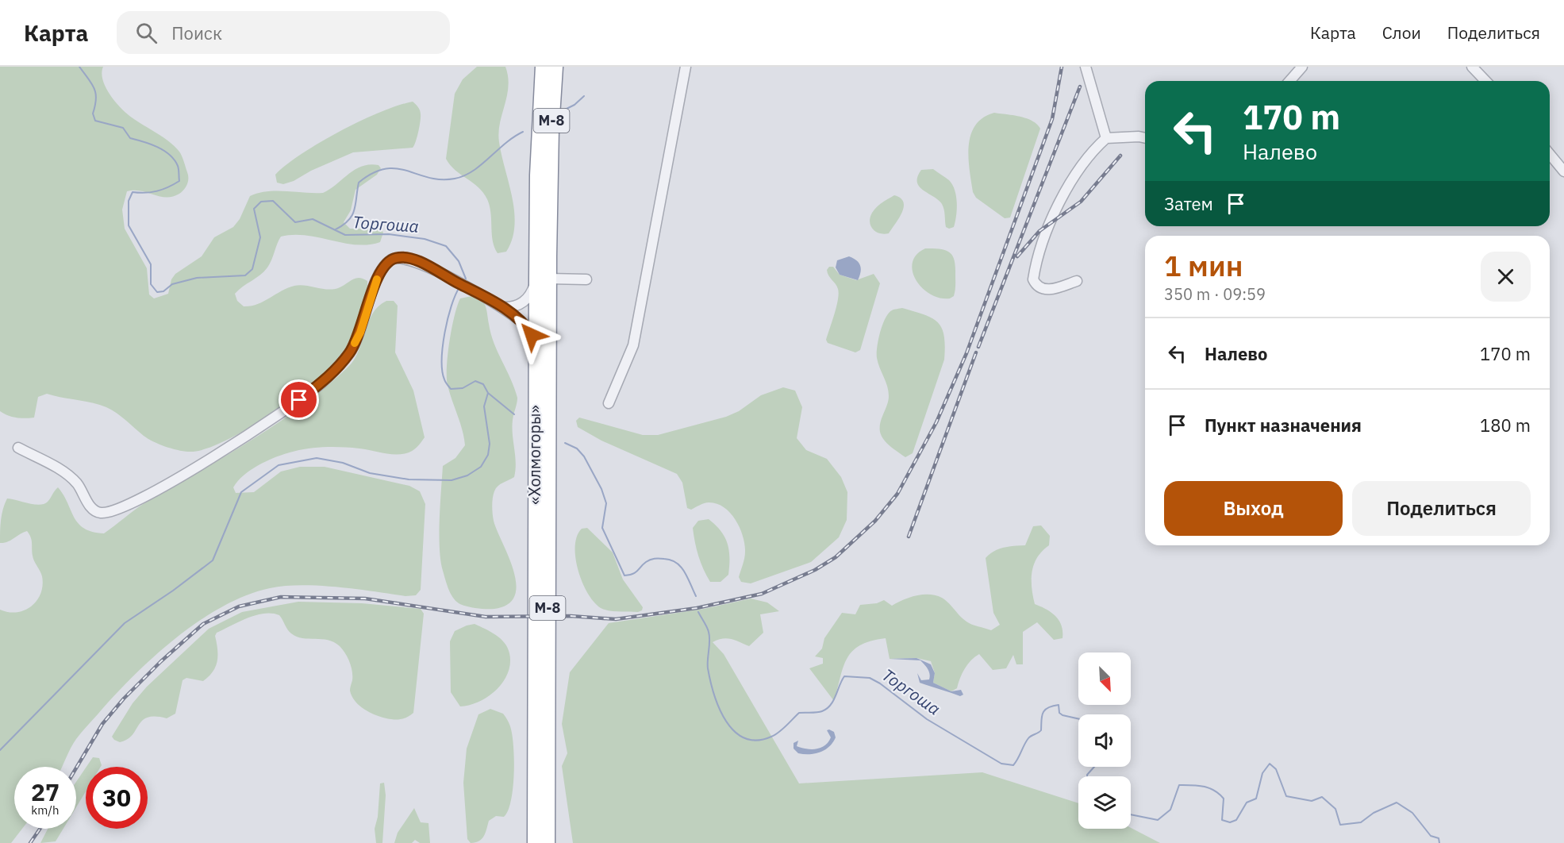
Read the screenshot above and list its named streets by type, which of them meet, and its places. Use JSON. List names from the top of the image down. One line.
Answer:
{"streets":{"highway":["М-8","«Холмогоры»"]},"crossings":[["М-8","«Холмогоры»"]],"water":["Торгоша"],"north":"bottom right","page":{"header":"Карта","search":"Поиск","nav":["Карта","Слои","Поделиться"],"turn":["170 m","Налево"],"then":"Затем","heading":["1 мин","350 m · 09:59"],"list":[{"name":"Налево","value":"170 m"},{"name":"Пункт назначения","value":"180 m"}],"buttons":["Выход","Поделиться"],"speed":"27 km/h","limit":"30"}}
